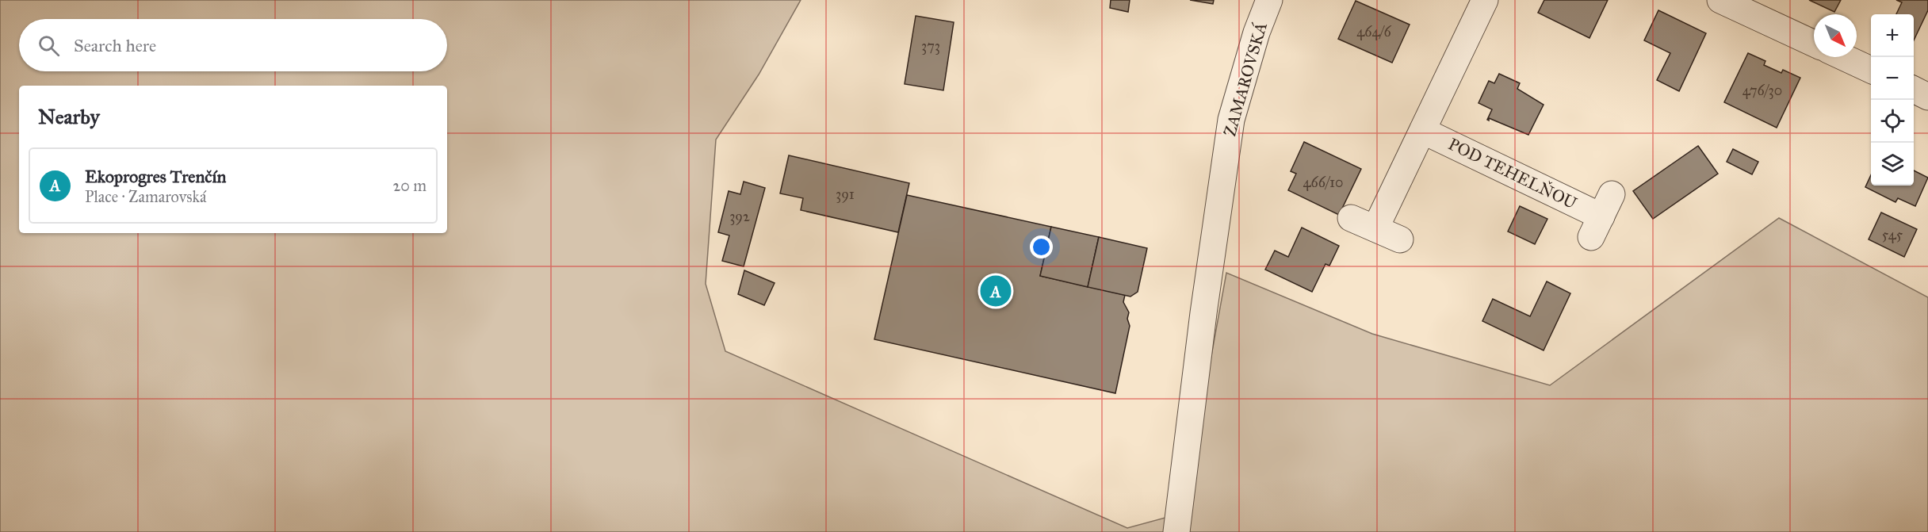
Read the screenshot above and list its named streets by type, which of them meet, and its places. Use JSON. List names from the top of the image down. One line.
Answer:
{"streets":{"street":["ZAMAROVSKÁ","POD TEHELŇOU"]},"house_numbers":["464/6","373","476/30","466/10","391","392","545"],"north":"bottom right","page":{"map_buttons":["+","−"],"search":"Search here","heading":"Nearby","list":[{"mark":"A","name":"Ekoprogres Trenčín","note":"Place · Zamarovská","value":"20 m"}],"pins":"A"}}
